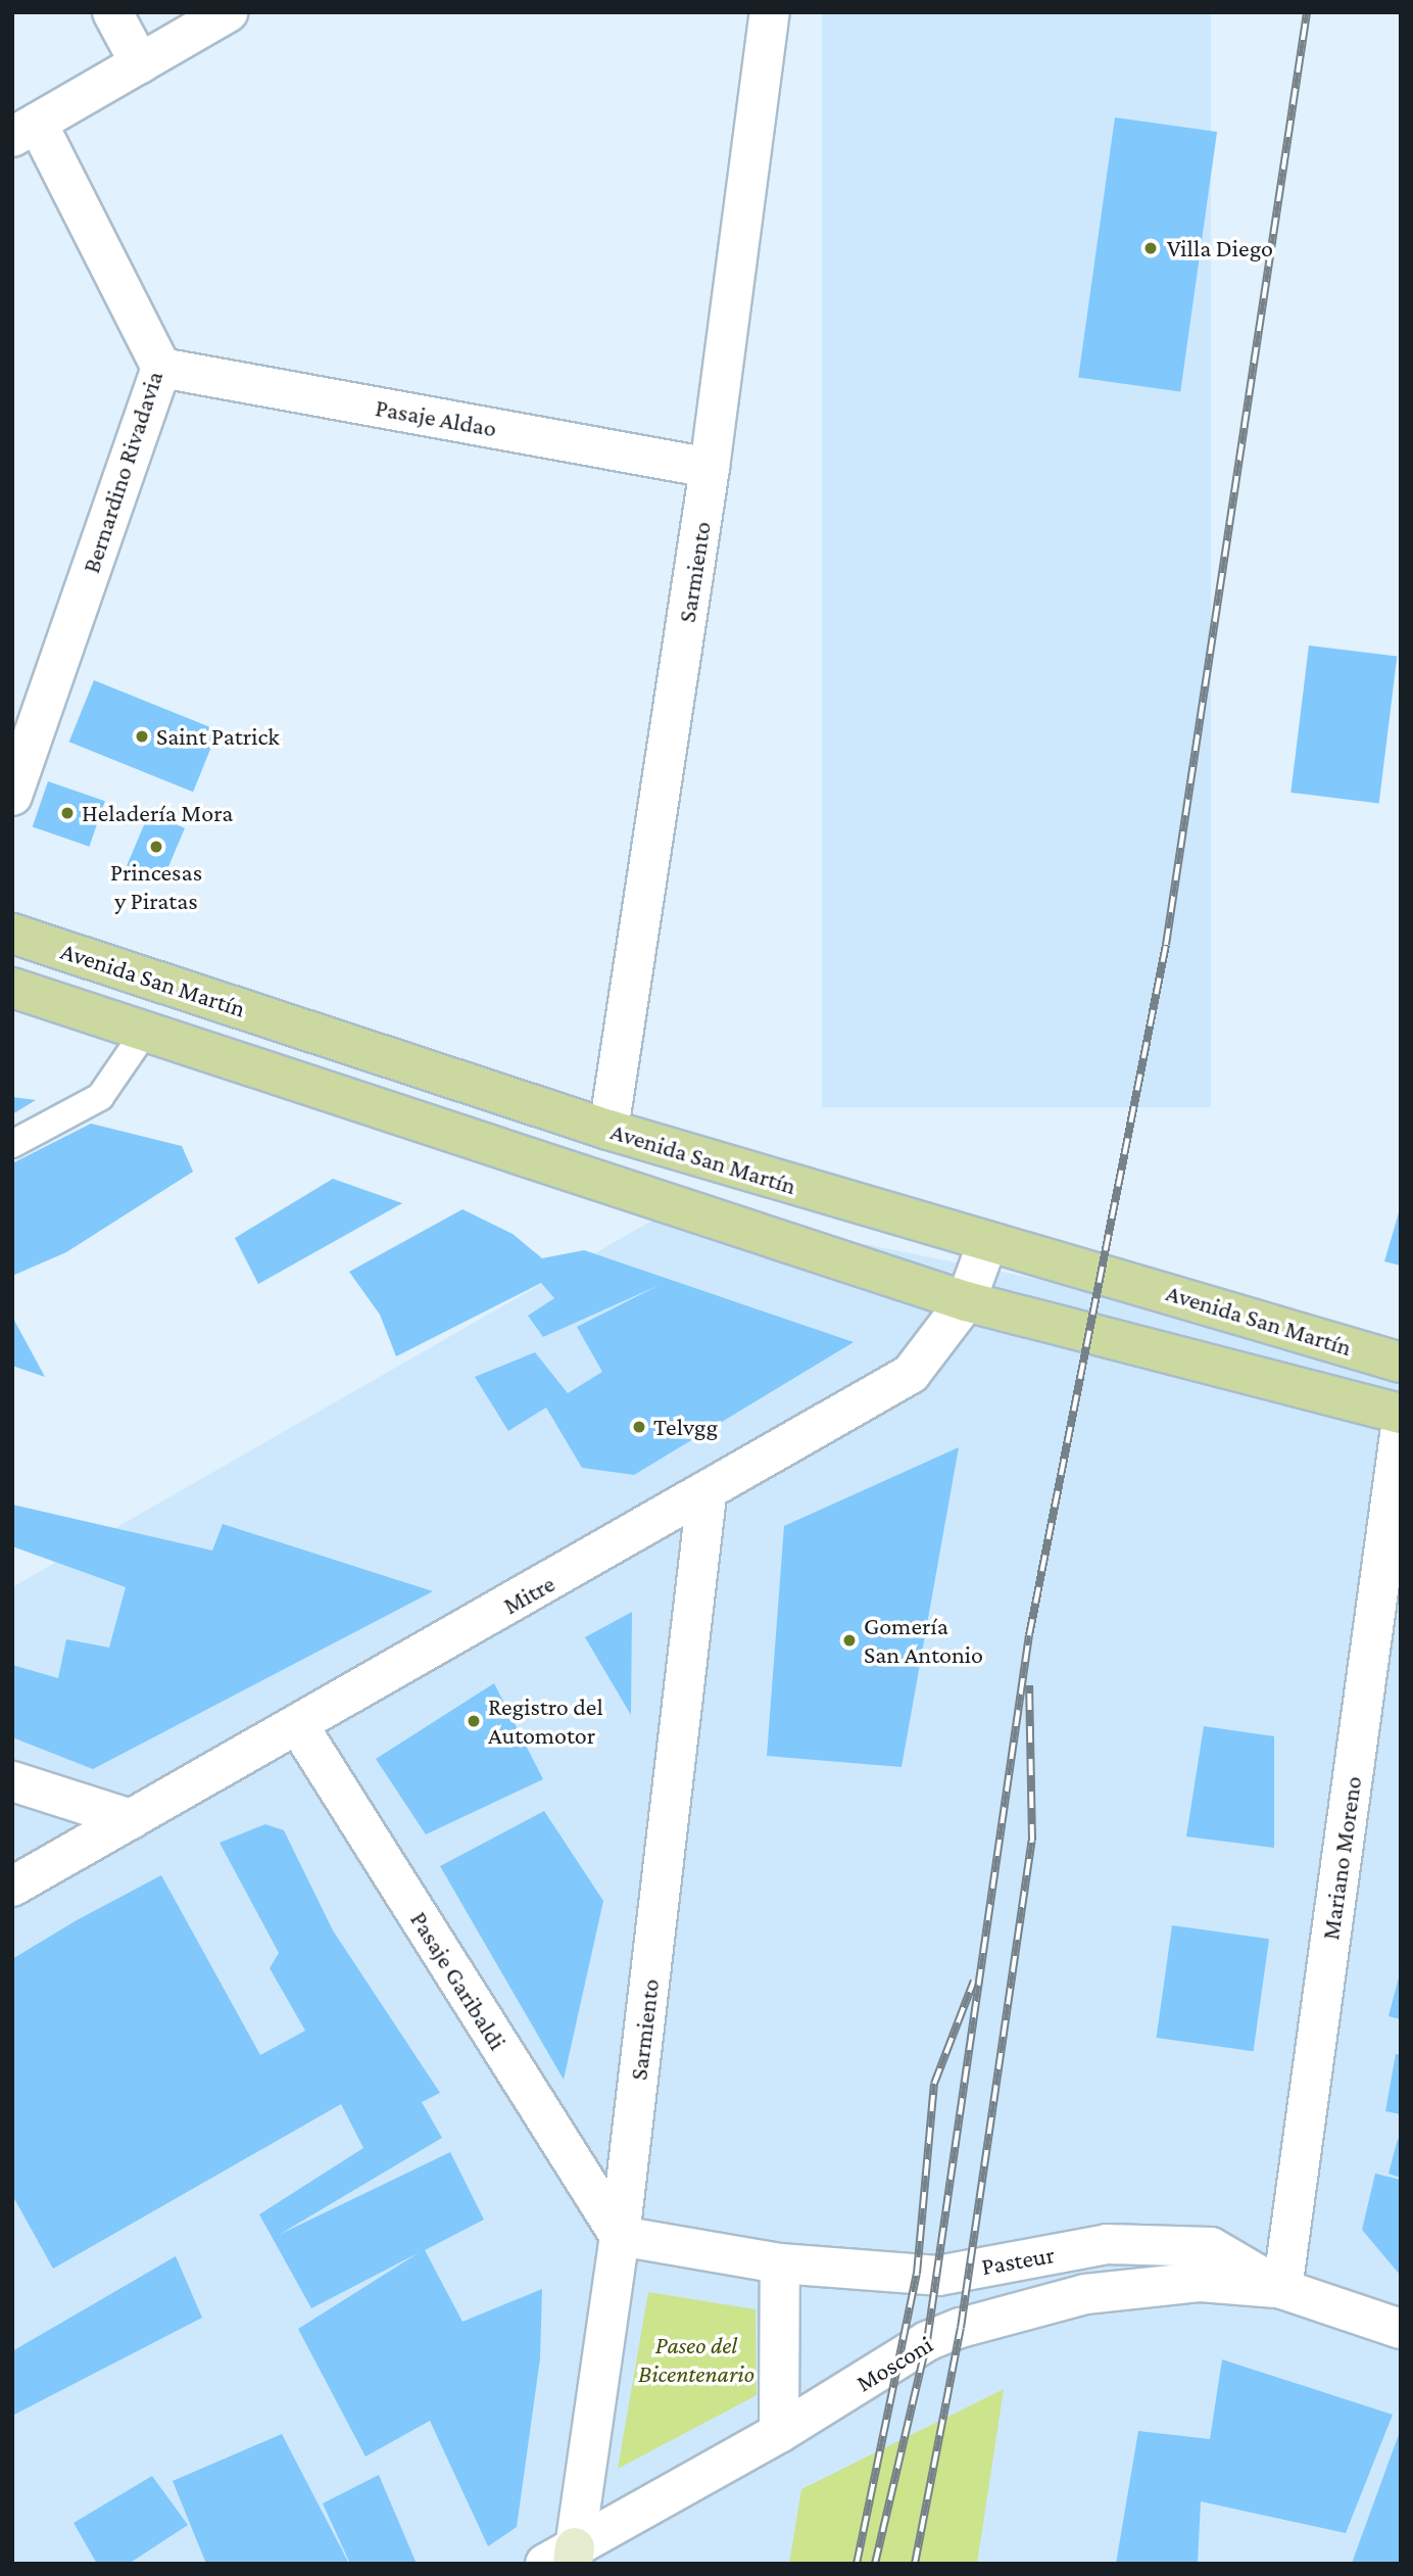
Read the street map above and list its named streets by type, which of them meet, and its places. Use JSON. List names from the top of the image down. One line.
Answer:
{"streets":{"main road":["Avenida San Martín"],"street":["Pasaje Aldao","Bernardino Rivadavia","Sarmiento","Mitre","Mariano Moreno","Pasaje Garibaldi","Pasteur","Mosconi"]},"crossings":[["Pasaje Aldao","Bernardino Rivadavia"],["Pasaje Aldao","Sarmiento"],["Sarmiento","Avenida San Martín"],["Sarmiento","Mitre"],["Sarmiento","Pasaje Garibaldi"],["Sarmiento","Pasteur"],["Sarmiento","Mosconi"],["Avenida San Martín","Mitre"],["Mitre","Pasaje Garibaldi"],["Mariano Moreno","Pasteur"],["Mariano Moreno","Mosconi"],["Pasaje Garibaldi","Pasteur"],["Pasteur","Mosconi"]],"parks":["Paseo del Bicentenario"],"places":["Villa Diego","Saint Patrick","Heladería Mora","Princesas y Piratas","Telvgg","Gomería San Antonio","Registro del Automotor"]}
